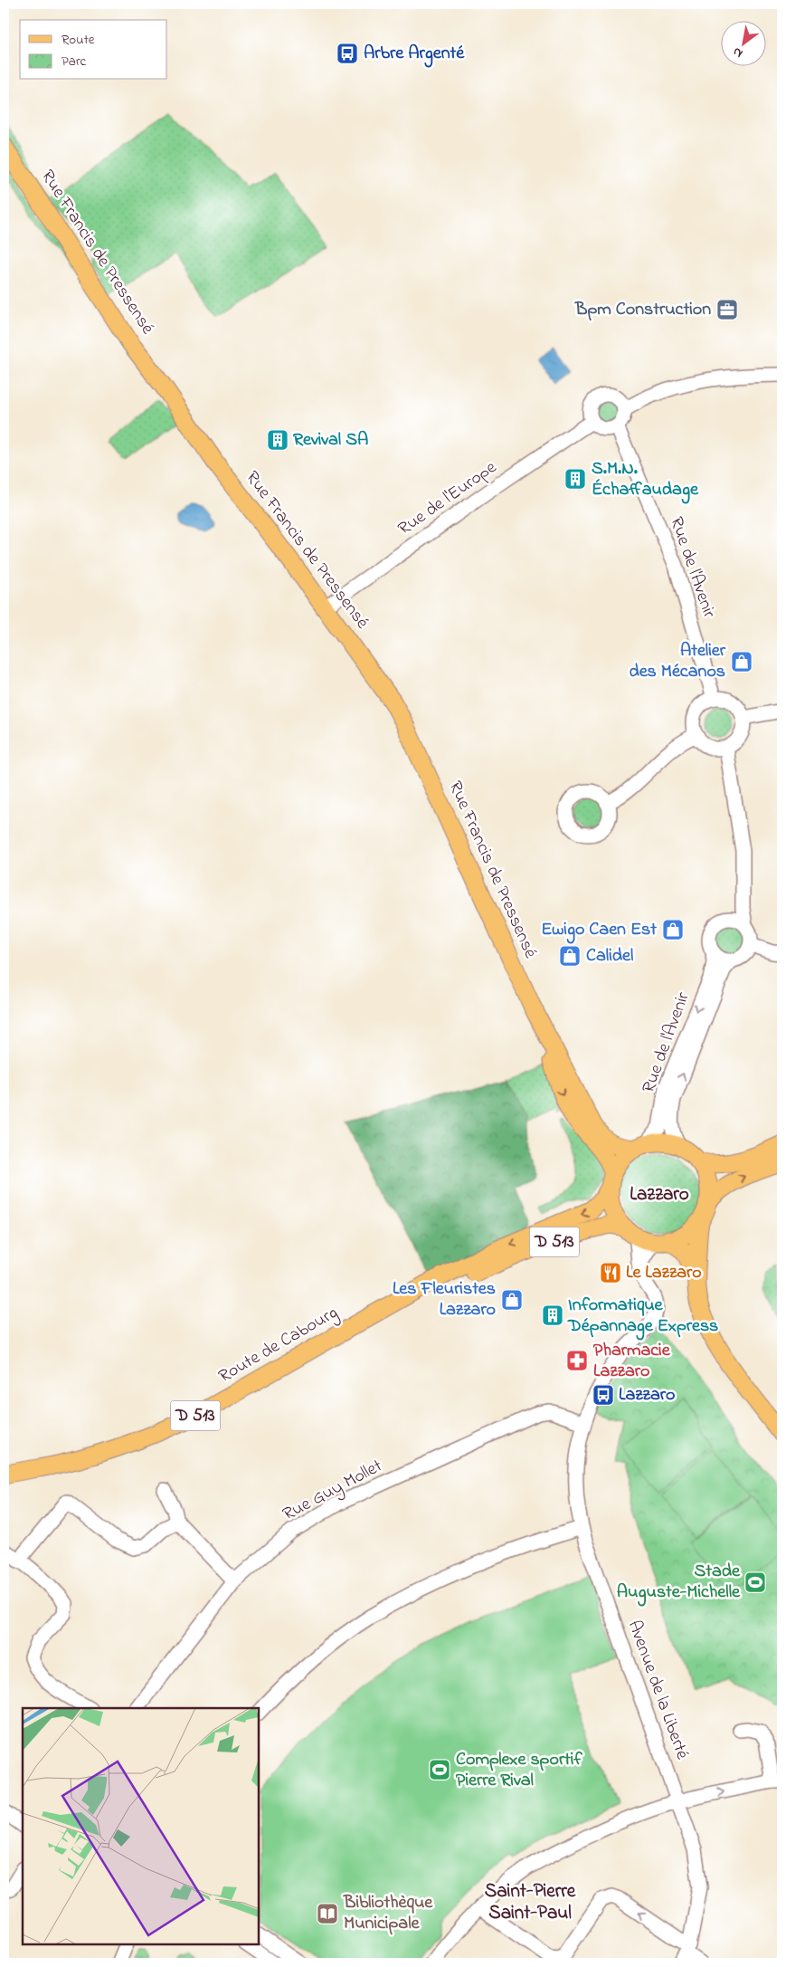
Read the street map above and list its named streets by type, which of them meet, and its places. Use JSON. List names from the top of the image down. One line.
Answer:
{"streets":{"main road":["Rue Francis de Pressensé","D 513","Route de Cabourg"],"street":["Rue de l'Europe","Rue de l'Avenir","Rue Guy Mollet","Avenue de la Liberté"]},"crossings":[["Rue Francis de Pressensé","Rue de l'Europe"],["Rue de l'Europe","Rue de l'Avenir"],["Rue de l'Avenir","D 513"],["Rue de l'Avenir","Avenue de la Liberté"],["D 513","Route de Cabourg"],["D 513","Avenue de la Liberté"],["Rue Guy Mollet","Avenue de la Liberté"]],"districts":["Lazzaro","Saint-Pierre Saint-Paul"],"places":{"bus stop":["Arbre Argenté","Lazzaro"],"office":["Bpm Construction"],"building":["Revival SA","S.M.N. Échaffaudage","Informatique Dépannage Express"],"shop":["Atelier des Mécanos","Ewigo Caen Est","Calidel","Les Fleuristes Lazzaro"],"restaurant":["Le Lazzaro"],"pharmacy":["Pharmacie Lazzaro"],"sports":["Stade Auguste-Michelle","Complexe sportif Pierre Rival"],"library":["Bibliothèque Municipale"]},"legend":["Route","Parc"],"north":"bottom left"}
